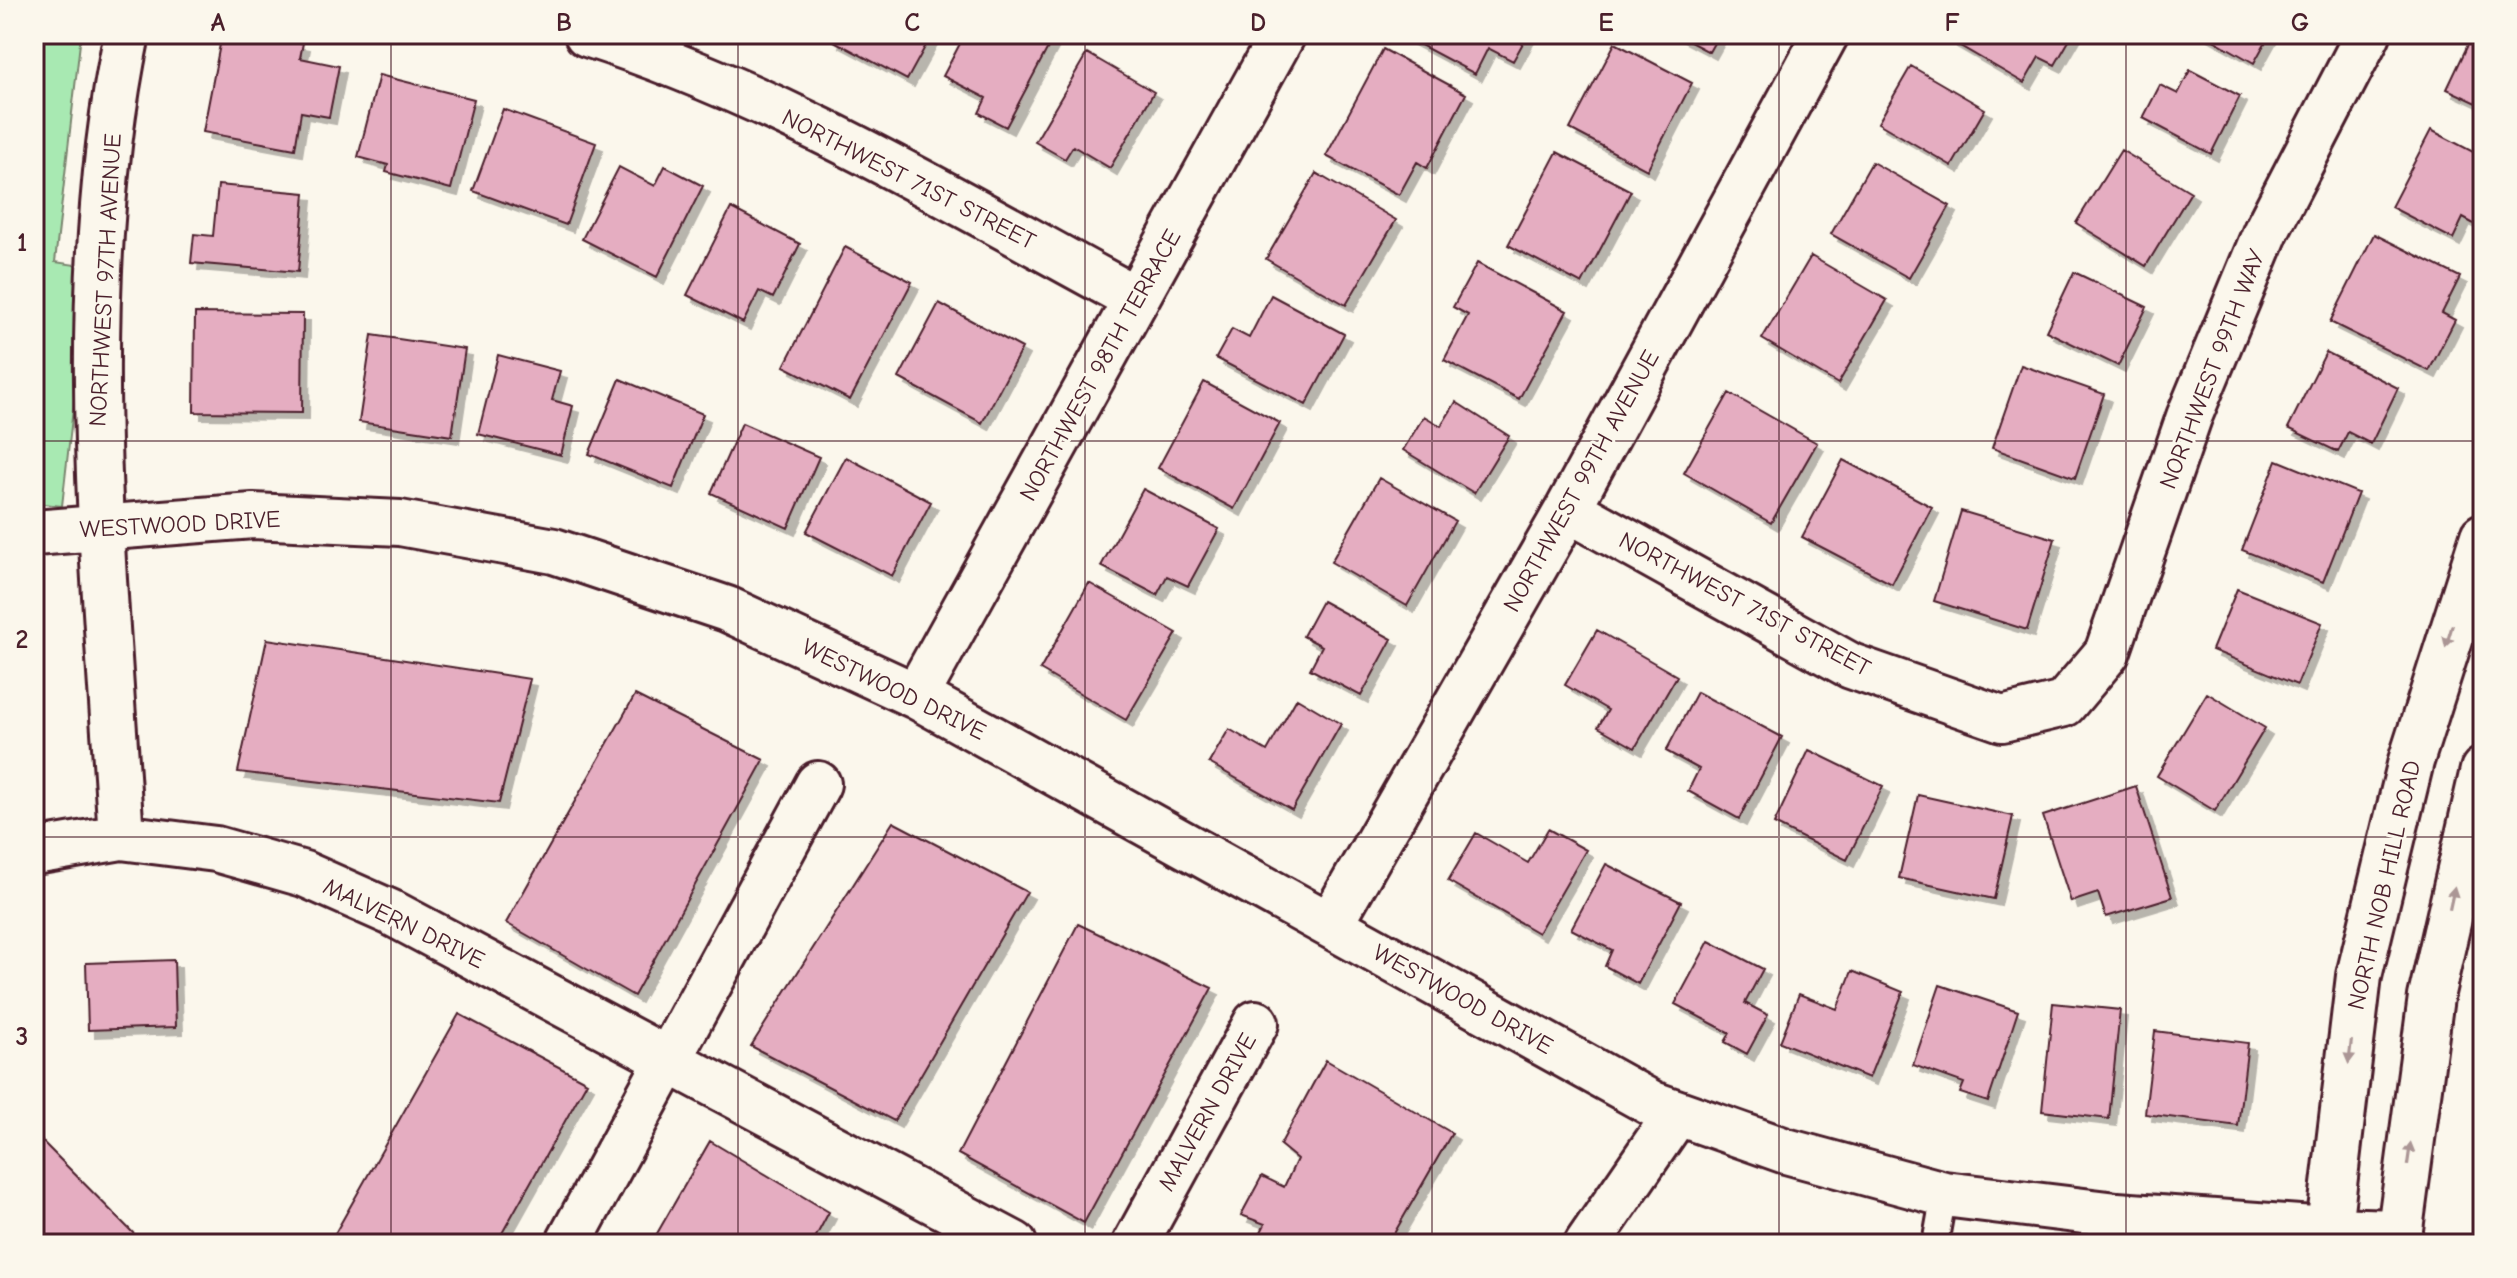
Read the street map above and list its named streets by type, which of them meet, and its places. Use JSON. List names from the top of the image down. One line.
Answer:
{"streets":{"street":["NORTHWEST 71ST STREET","NORTHWEST 97TH AVENUE","NORTHWEST 98TH TERRACE","NORTHWEST 99TH WAY","NORTHWEST 99TH AVENUE","WESTWOOD DRIVE","NORTH NOB HILL ROAD","MALVERN DRIVE"]},"crossings":[["NORTHWEST 71ST STREET","NORTHWEST 98TH TERRACE"],["NORTHWEST 71ST STREET","NORTHWEST 99TH WAY"],["NORTHWEST 71ST STREET","NORTHWEST 99TH AVENUE"],["NORTHWEST 97TH AVENUE","WESTWOOD DRIVE"],["NORTHWEST 98TH TERRACE","WESTWOOD DRIVE"],["NORTHWEST 99TH AVENUE","WESTWOOD DRIVE"],["WESTWOOD DRIVE","NORTH NOB HILL ROAD"]],"grid":{"columns":["A","B","C","D","E","F","G"],"rows":["1","2","3"]}}
